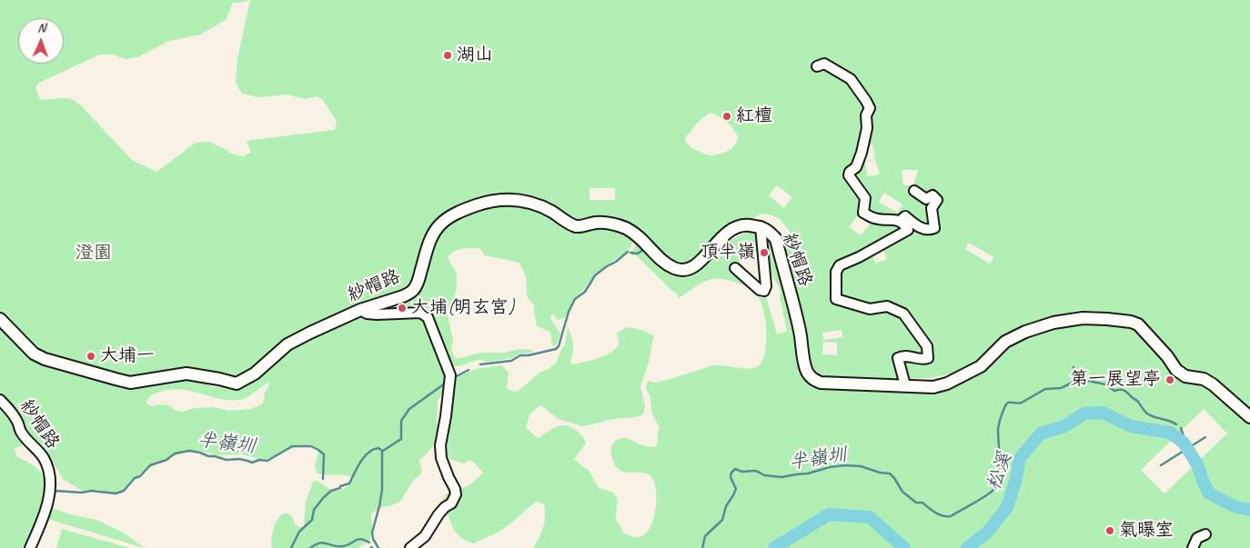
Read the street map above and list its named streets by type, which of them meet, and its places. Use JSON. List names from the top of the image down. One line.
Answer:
{"streets":{"street":["紗帽路"]},"water":["半嶺圳","松溪"],"parks":["澄園"],"places":["湖山","紅檀","頂半嶺","大埔(明玄宮)","大埔一","第一展望亭","氣曝室"],"north":"top"}
